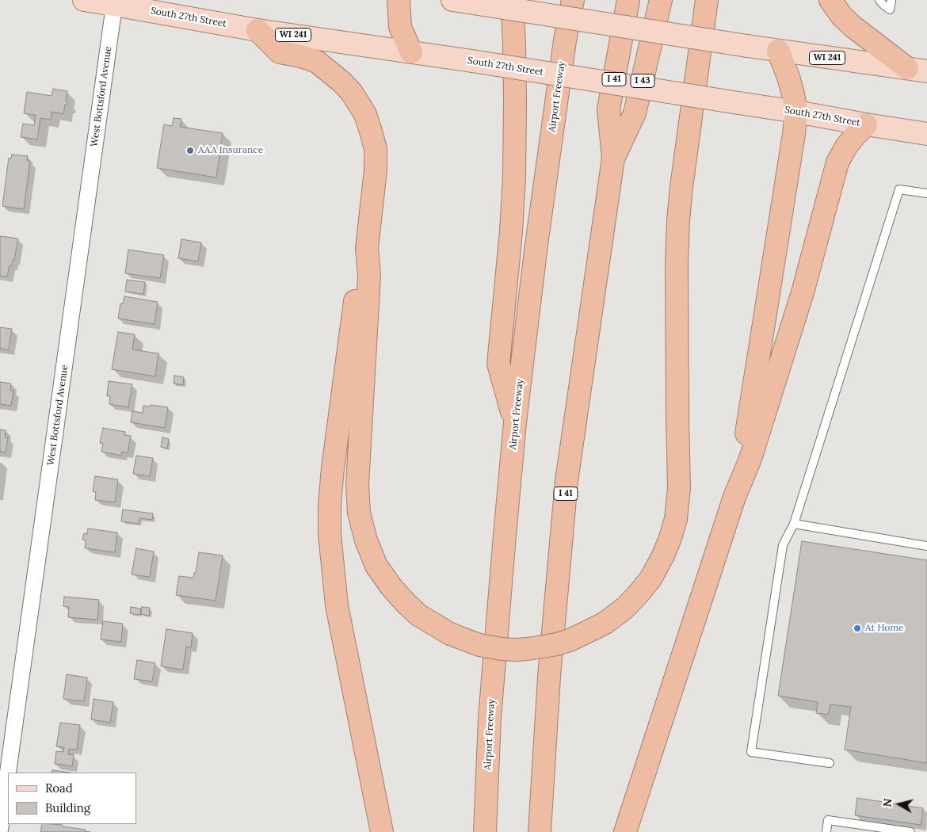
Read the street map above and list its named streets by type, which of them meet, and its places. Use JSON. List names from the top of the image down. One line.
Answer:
{"streets":{"highway":["I 41","I 43","Airport Freeway"],"main road":["South 27th Street","WI 241"],"street":["West Bottsford Avenue"]},"crossings":[["South 27th Street","West Bottsford Avenue"],["I 41","I 43"]],"places":["AAA Insurance","At Home"],"legend":["Road","Building"],"north":"left"}
